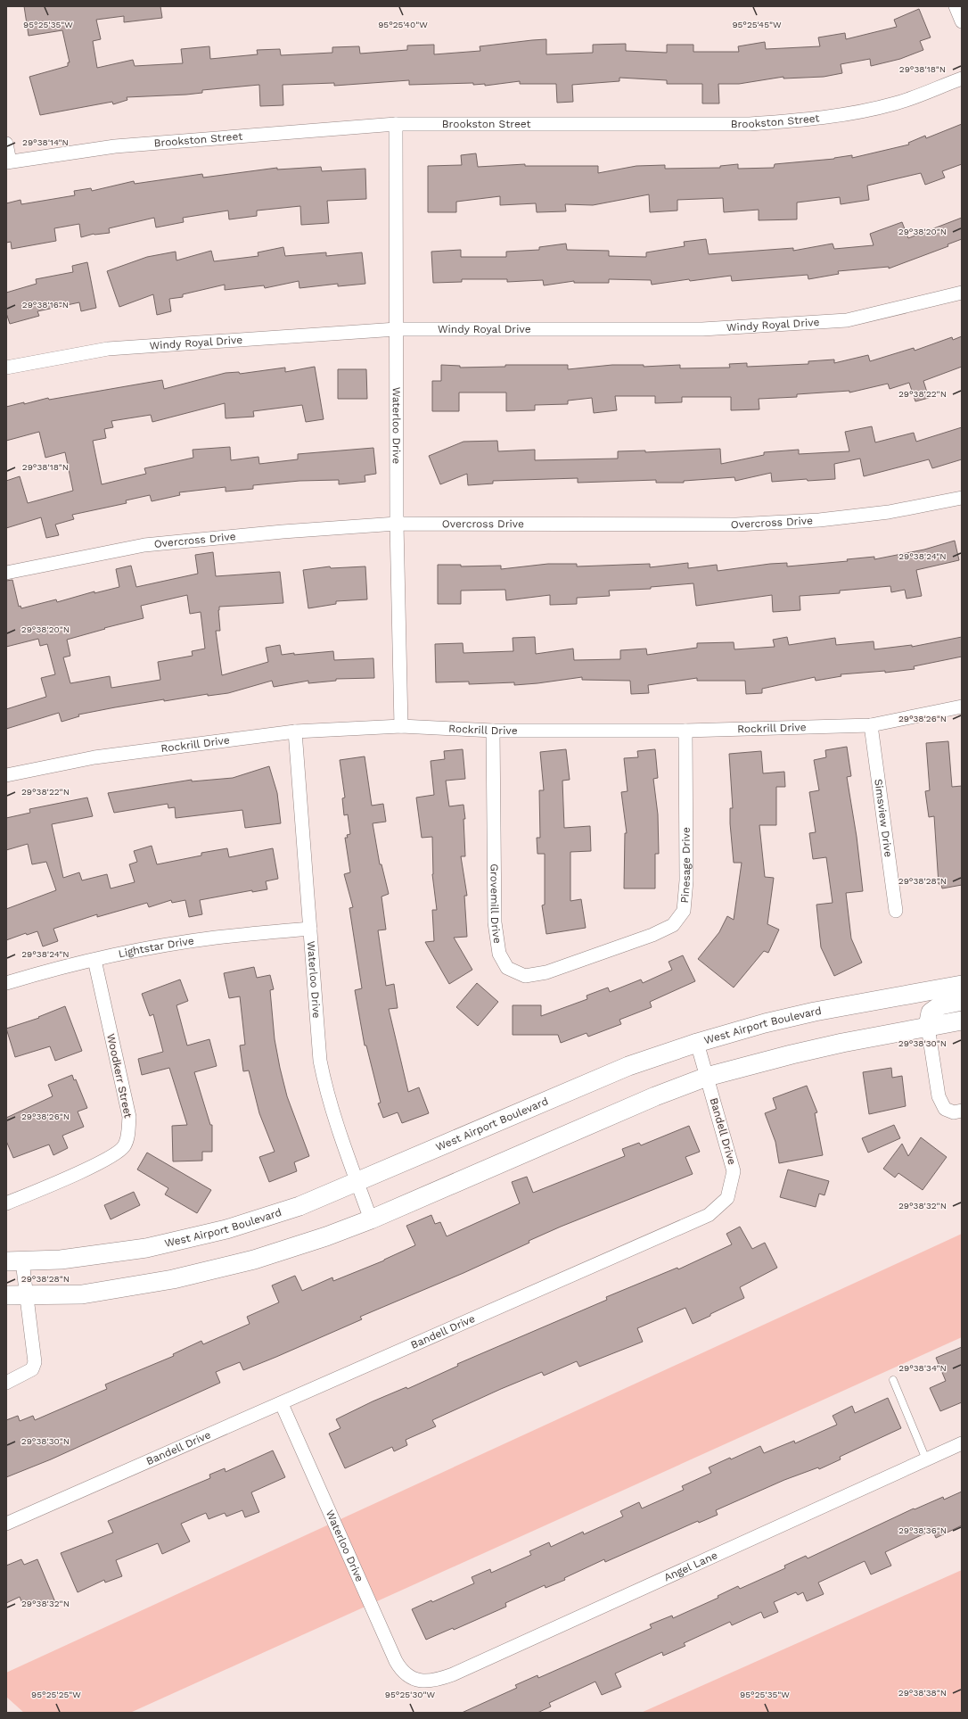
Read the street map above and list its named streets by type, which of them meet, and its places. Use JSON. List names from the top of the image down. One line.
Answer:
{"streets":{"main road":["West Airport Boulevard"],"street":["Brookston Street","Windy Royal Drive","Waterloo Drive","Overcross Drive","Rockrill Drive","Simsview Drive","Pinesage Drive","Grovemill Drive","Lightstar Drive","Woodkerr Street","Bandell Drive","Angel Lane"]},"crossings":[["Brookston Street","Waterloo Drive"],["Windy Royal Drive","Waterloo Drive"],["Waterloo Drive","Overcross Drive"],["Waterloo Drive","Rockrill Drive"],["Waterloo Drive","Lightstar Drive"],["Waterloo Drive","West Airport Boulevard"],["Waterloo Drive","Bandell Drive"],["Waterloo Drive","Angel Lane"],["Rockrill Drive","Simsview Drive"],["Rockrill Drive","Pinesage Drive"],["Rockrill Drive","Grovemill Drive"],["Pinesage Drive","Grovemill Drive"],["Lightstar Drive","Woodkerr Street"],["West Airport Boulevard","Bandell Drive"]],"coordinates":["95°25'35\"W","95°25'40\"W","95°25'45\"W","29°38'18\"N","29°38'14\"N","29°38'20\"N","29°38'16\"N","29°38'22\"N","29°38'24\"N","29°38'26\"N","29°38'28\"N","29°38'30\"N","29°38'32\"N","29°38'34\"N","29°38'36\"N","29°38'38\"N","95°25'25\"W","95°25'30\"W"]}
